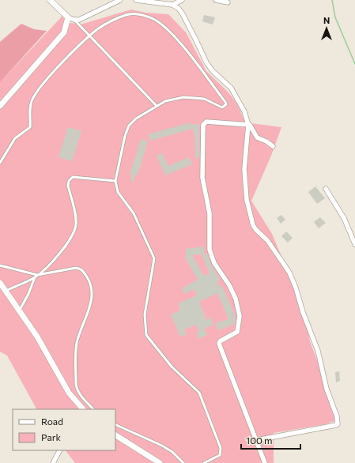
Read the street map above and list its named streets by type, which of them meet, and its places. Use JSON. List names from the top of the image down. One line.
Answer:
{"legend":["Road","Park"],"scale_bar":"100 m","north":"top"}
